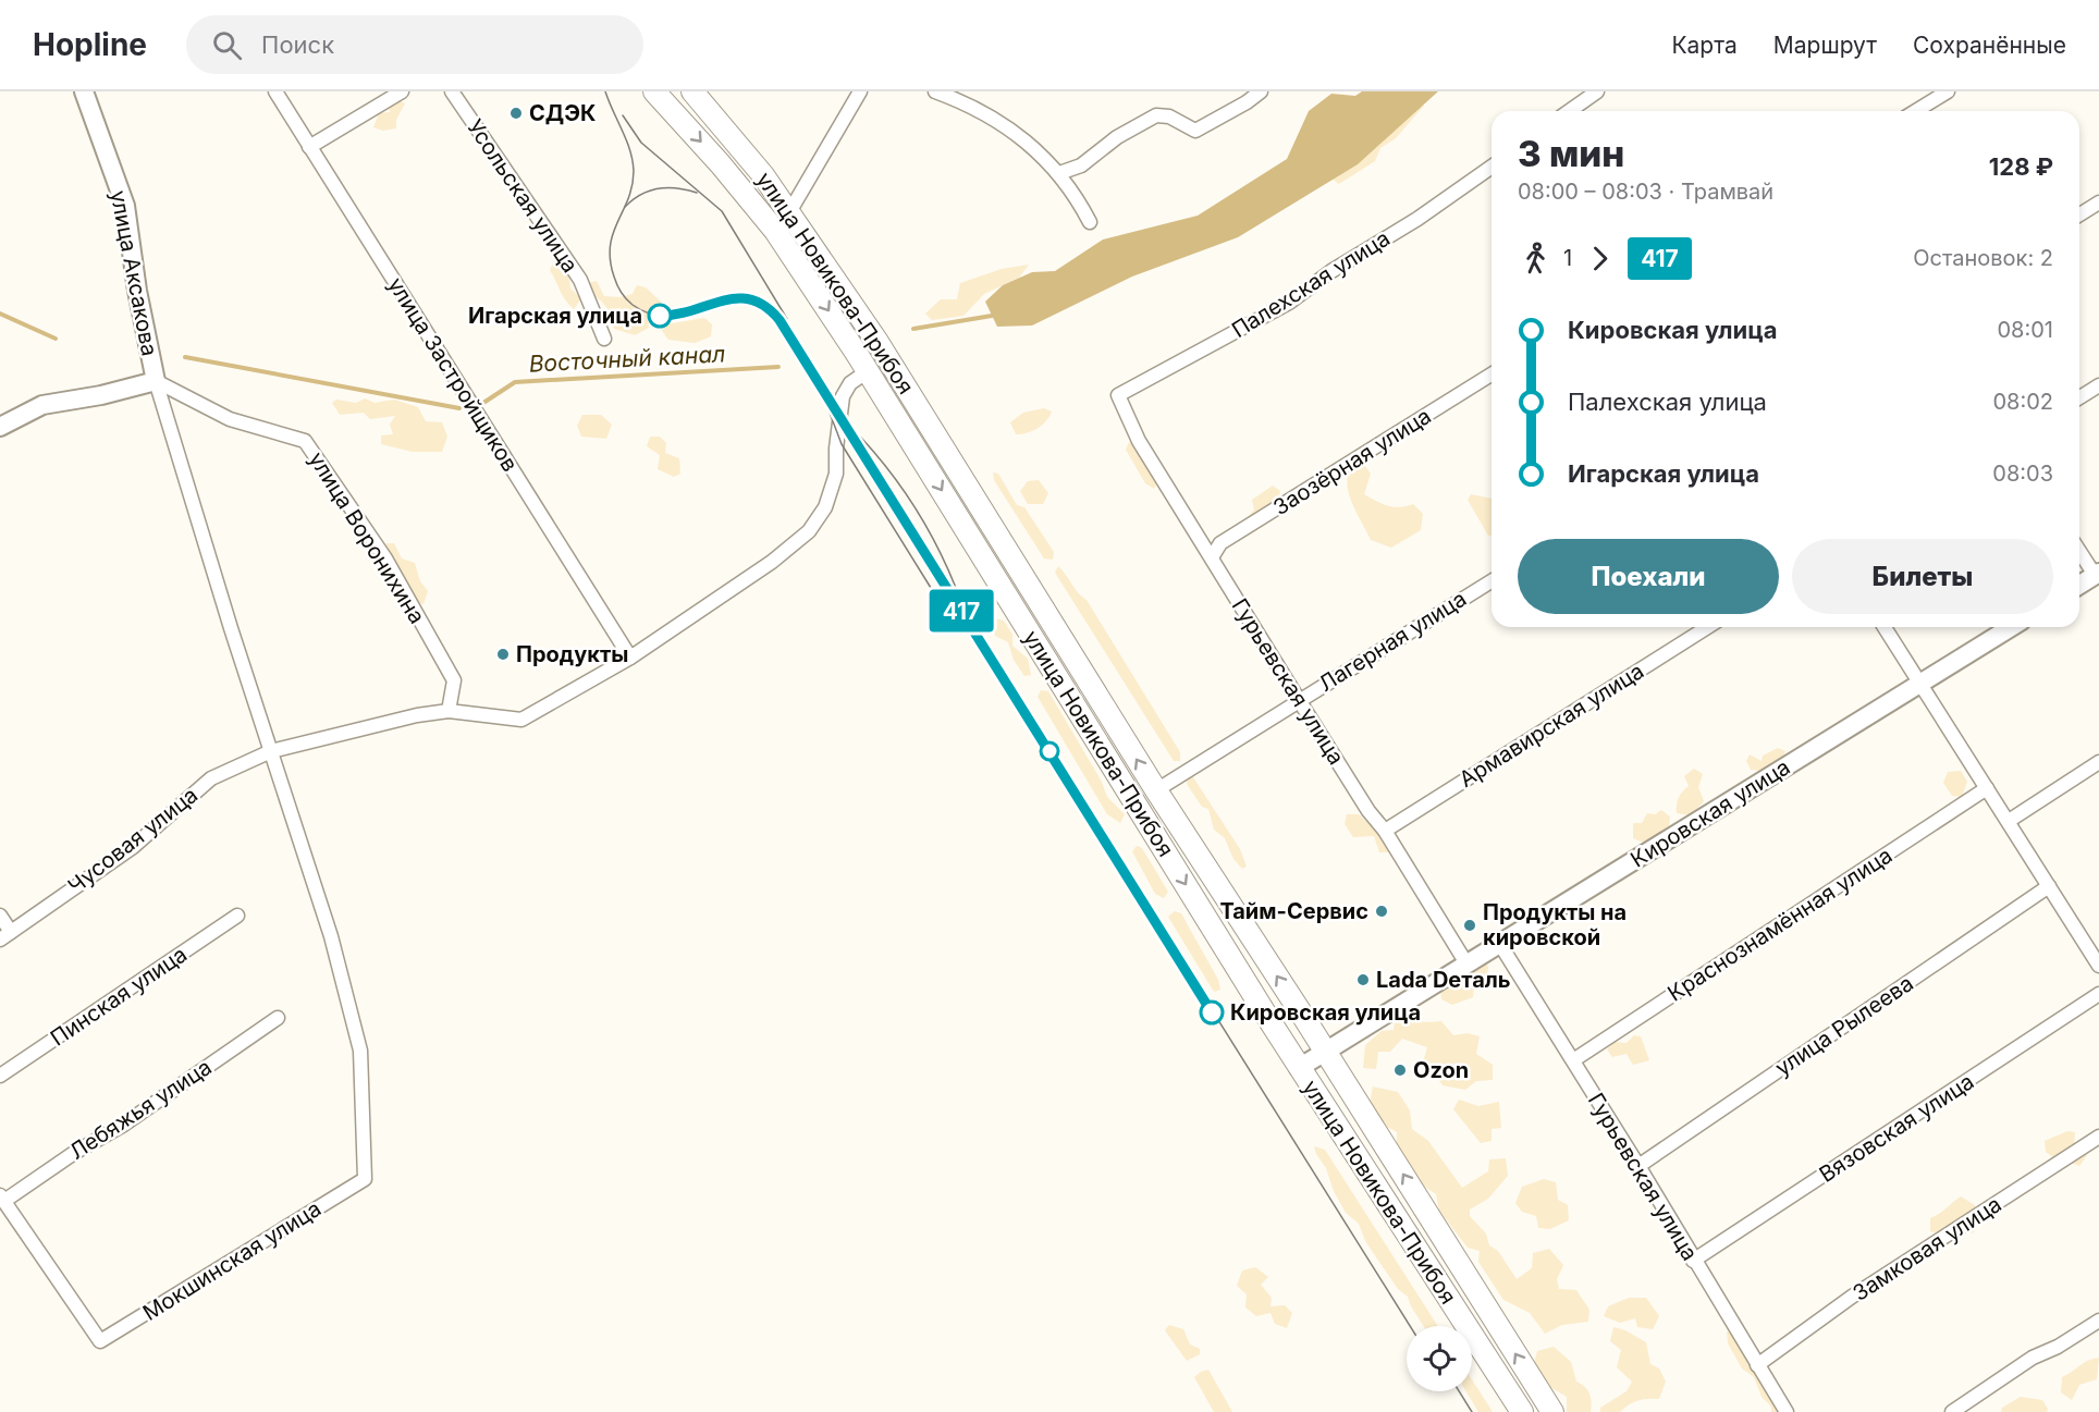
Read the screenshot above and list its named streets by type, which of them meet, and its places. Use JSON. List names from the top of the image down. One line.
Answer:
{"streets":{"main road":["улица Новикова-Прибоя"],"street":["Усольская улица","улица Аксакова","Палехская улица","улица Застройщиков","Заозёрная улица","улица Воронихина","Лагерная улица","Гурьевская улица","Армавирская улица","Кировская улица","Чусовая улица","Краснознамённая улица","Пинская улица","улица Рылеева","Лебяжья улица","Вязовская улица","Замковая улица","Мокшинская улица"]},"crossings":[["улица Аксакова","улица Воронихина"],["улица Новикова-Прибоя","Лагерная улица"],["улица Новикова-Прибоя","Кировская улица"],["улица Новикова-Прибоя","Чусовая улица"],["Палехская улица","Гурьевская улица"],["улица Застройщиков","Чусовая улица"],["Заозёрная улица","Гурьевская улица"],["улица Воронихина","Чусовая улица"],["Лагерная улица","Гурьевская улица"],["Гурьевская улица","Армавирская улица"],["Гурьевская улица","Кировская улица"],["Гурьевская улица","Краснознамённая улица"],["Гурьевская улица","улица Рылеева"],["Гурьевская улица","Вязовская улица"],["Гурьевская улица","Замковая улица"],["Чусовая улица","Мокшинская улица"],["Лебяжья улица","Мокшинская улица"]],"water":["Восточный канал"],"places":["СДЭК","Игарская улица","Продукты","Тайм-Сервис","Продукты на кировской","Lada Dеталь","Кировская улица","Ozon"],"lines":["tram line 417"],"page":{"header":"Hopline","search":"Поиск","nav":["Карта","Маршрут","Сохранённые"],"on_map":"417","heading":["3 мин","08:00 – 08:03 · Трамвай","128 ₽"],"legs":["1","417","Остановок: 2"],"list":[{"name":"Кировская улица","value":"08:01"},{"name":"Палехская улица","value":"08:02"},{"name":"Игарская улица","value":"08:03"}],"buttons":["Поехали","Билеты"]}}
